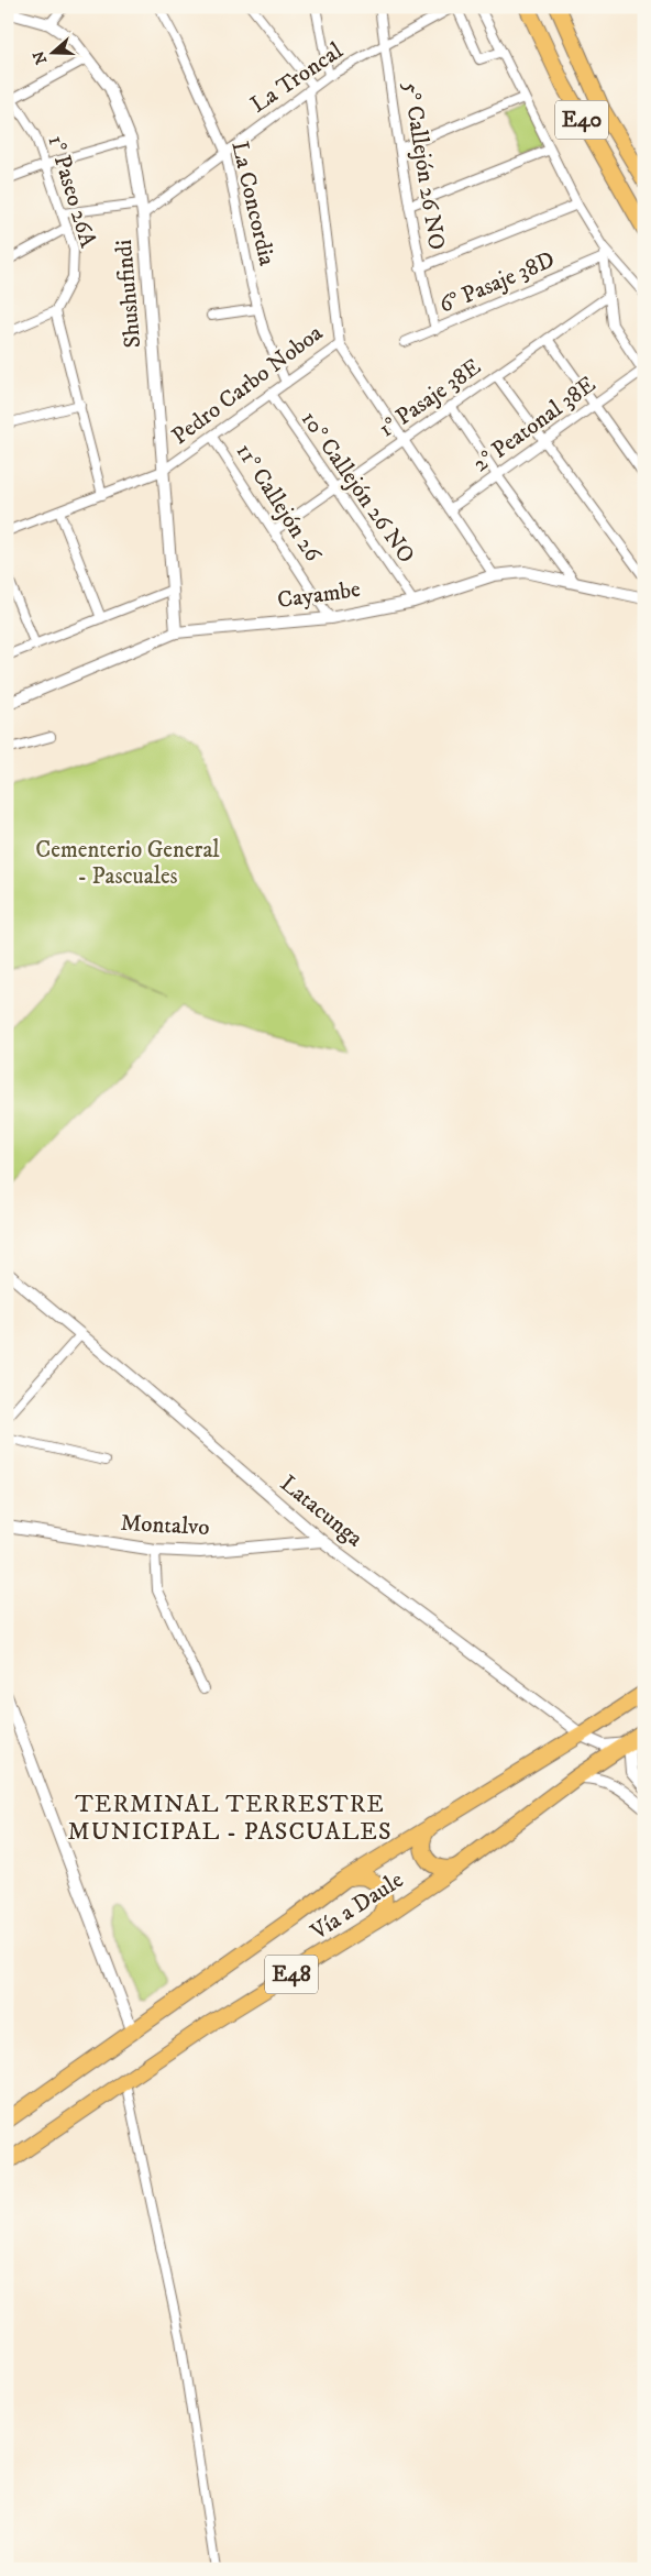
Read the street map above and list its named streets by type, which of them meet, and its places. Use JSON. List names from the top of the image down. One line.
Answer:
{"streets":{"highway":["E40","Vía a Daule","E48"],"street":["La Troncal","5° Callejón 26 NO","1° Paseo 26A","La Concordia","6° Pasaje 38D","Shushufindi","Pedro Carbo Noboa","1° Pasaje 38E","2° Peatonal 38E","10° Callejón 26 NO","11° Callejón 26","Cayambe","Latacunga","Montalvo"]},"crossings":[["La Troncal","5° Callejón 26 NO"],["La Troncal","La Concordia"],["La Troncal","Shushufindi"],["La Troncal","Pedro Carbo Noboa"],["5° Callejón 26 NO","6° Pasaje 38D"],["La Concordia","Pedro Carbo Noboa"],["Shushufindi","Pedro Carbo Noboa"],["Shushufindi","Cayambe"],["Pedro Carbo Noboa","10° Callejón 26 NO"],["Pedro Carbo Noboa","11° Callejón 26"],["1° Pasaje 38E","10° Callejón 26 NO"],["1° Pasaje 38E","11° Callejón 26"],["10° Callejón 26 NO","Cayambe"],["11° Callejón 26","Cayambe"],["Latacunga","Montalvo"],["Latacunga","Vía a Daule"]],"districts":["TERMINAL TERRESTRE MUNICIPAL - PASCUALES"],"parks":["Cementerio General - Pascuales"],"north":"left"}
